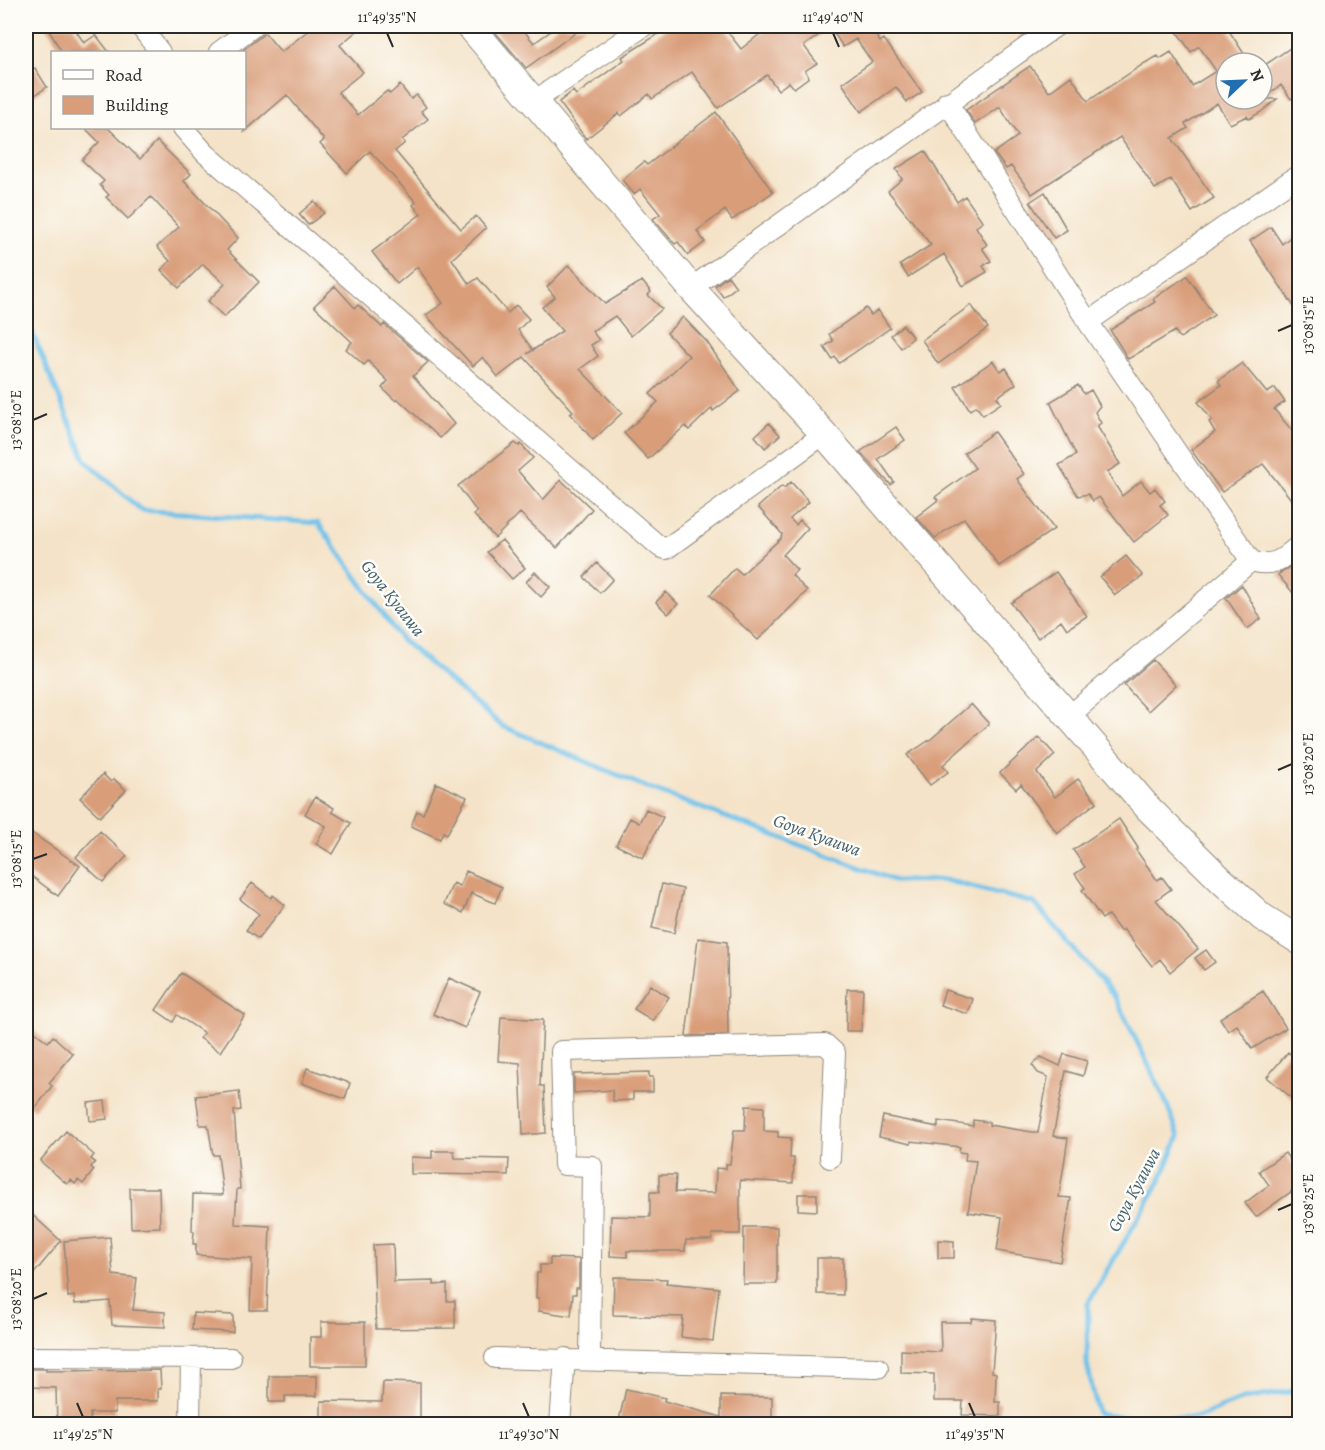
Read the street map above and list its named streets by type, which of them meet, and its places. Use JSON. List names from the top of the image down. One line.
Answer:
{"water":["Goya Kyauwa"],"legend":["Road","Building"],"north":"top right","coordinates":["11°49'35\"N","11°49'40\"N","13°08'15\"E","13°08'10\"E","13°08'20\"E","13°08'25\"E","11°49'25\"N","11°49'30\"N"]}
